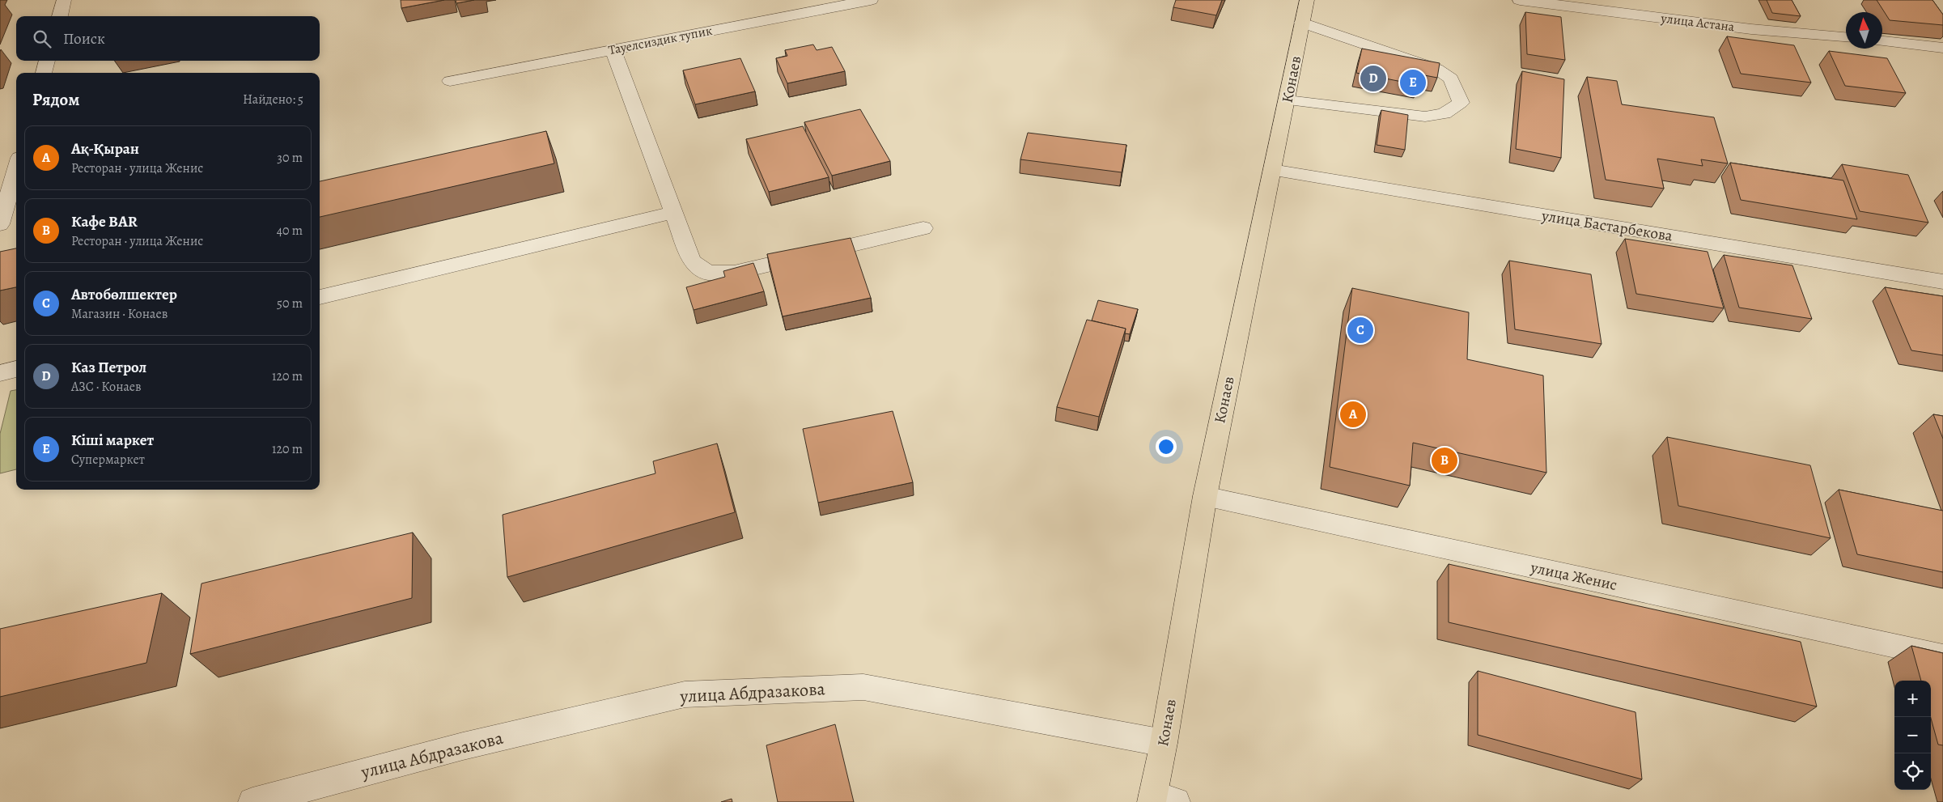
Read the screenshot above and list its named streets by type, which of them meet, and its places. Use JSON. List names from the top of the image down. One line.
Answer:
{"streets":{"main road":["Конаев"],"street":["улица Астана","Тауелсиздик тупик","улица Бастарбекова","улица Женис","улица Абдразакова"]},"crossings":[["Конаев","улица Бастарбекова"],["Конаев","улица Женис"],["Конаев","улица Абдразакова"]],"north":"top","page":{"search":"Поиск","pins":["D","E","C","A","B"],"heading":["Рядом","Найдено: 5"],"list":[{"mark":"A","name":"Ақ-Қыран","note":"Ресторан · улица Женис","value":"30 m"},{"mark":"B","name":"Кафе BAR","note":"Ресторан · улица Женис","value":"40 m"},{"mark":"C","name":"Автобөлшектер","note":"Магазин · Конаев","value":"50 m"},{"mark":"D","name":"Каз Петрол","note":"АЗС · Конаев","value":"120 m"},{"mark":"E","name":"Кіші маркет","note":"Супермаркет","value":"120 m"}],"map_buttons":["+","−"]}}
